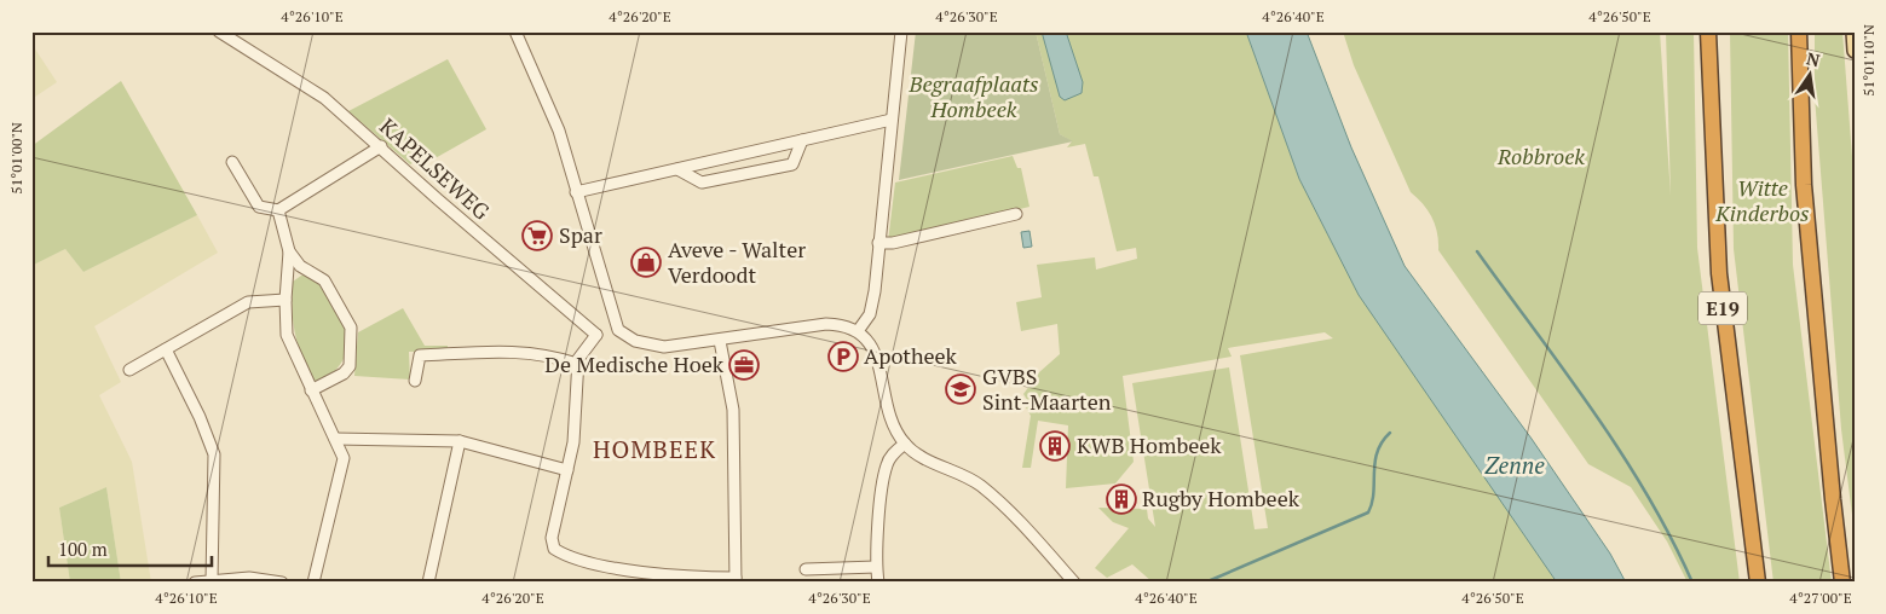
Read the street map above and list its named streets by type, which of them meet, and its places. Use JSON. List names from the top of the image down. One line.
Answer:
{"streets":{"highway":["E19"],"street":["KAPELSEWEG"]},"districts":["HOMBEEK"],"water":["Zenne"],"parks":["Begraafplaats Hombeek","Robbroek","Witte Kinderbos"],"places":{"supermarket":["Spar"],"shop":["Aveve - Walter Verdoodt"],"parking":["Apotheek"],"office":["De Medische Hoek"],"school or university":["GVBS Sint-Maarten"],"building":["KWB Hombeek","Rugby Hombeek"]},"scale_bar":"100 m","north":"top","coordinates":["4°26'10\"E","4°26'20\"E","4°26'30\"E","4°26'40\"E","4°26'50\"E","51°01'10\"N","51°01'00\"N","4°27'00\"E"]}
